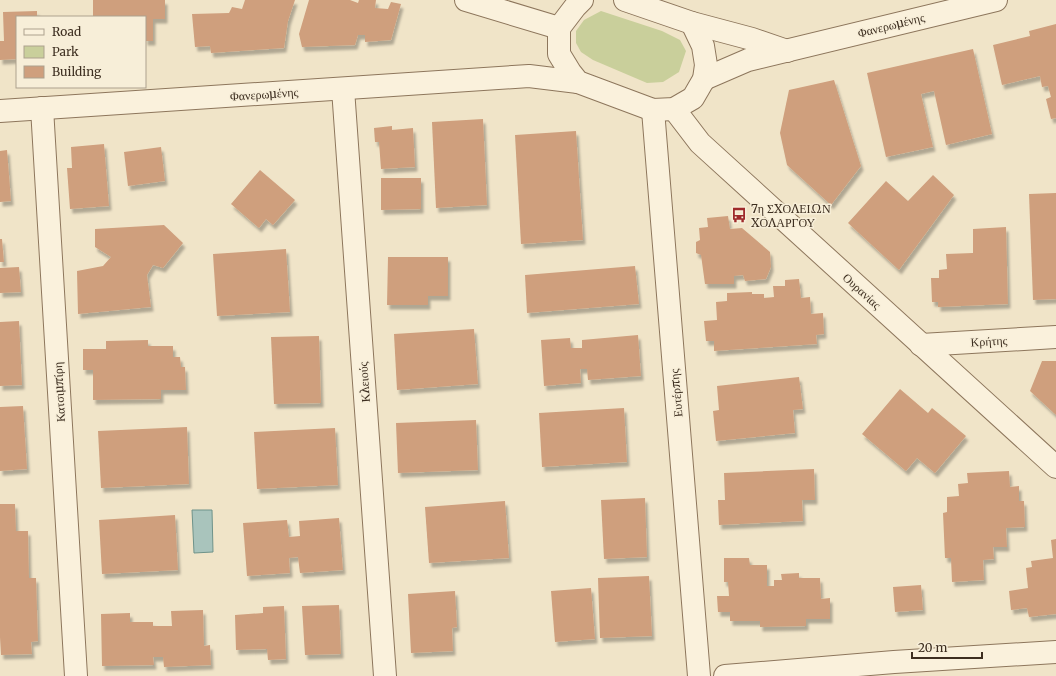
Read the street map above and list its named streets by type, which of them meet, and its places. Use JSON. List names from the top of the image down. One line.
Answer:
{"streets":{"street":["Φανερωμένης","Ουρανίας","Κρήτης","Κλειούς","Κατσιμπίρη","Ευτέρπης"]},"crossings":[["Φανερωμένης","Ουρανίας"],["Φανερωμένης","Κλειούς"],["Φανερωμένης","Κατσιμπίρη"],["Φανερωμένης","Ευτέρπης"],["Ουρανίας","Κρήτης"],["Ουρανίας","Ευτέρπης"]],"places":{"bus stop":["7η ΣΧΟΛΕΙΩΝ ΧΟΛΑΡΓΟΥ"]},"legend":["Road","Park","Building"],"scale_bar":"20 m"}
